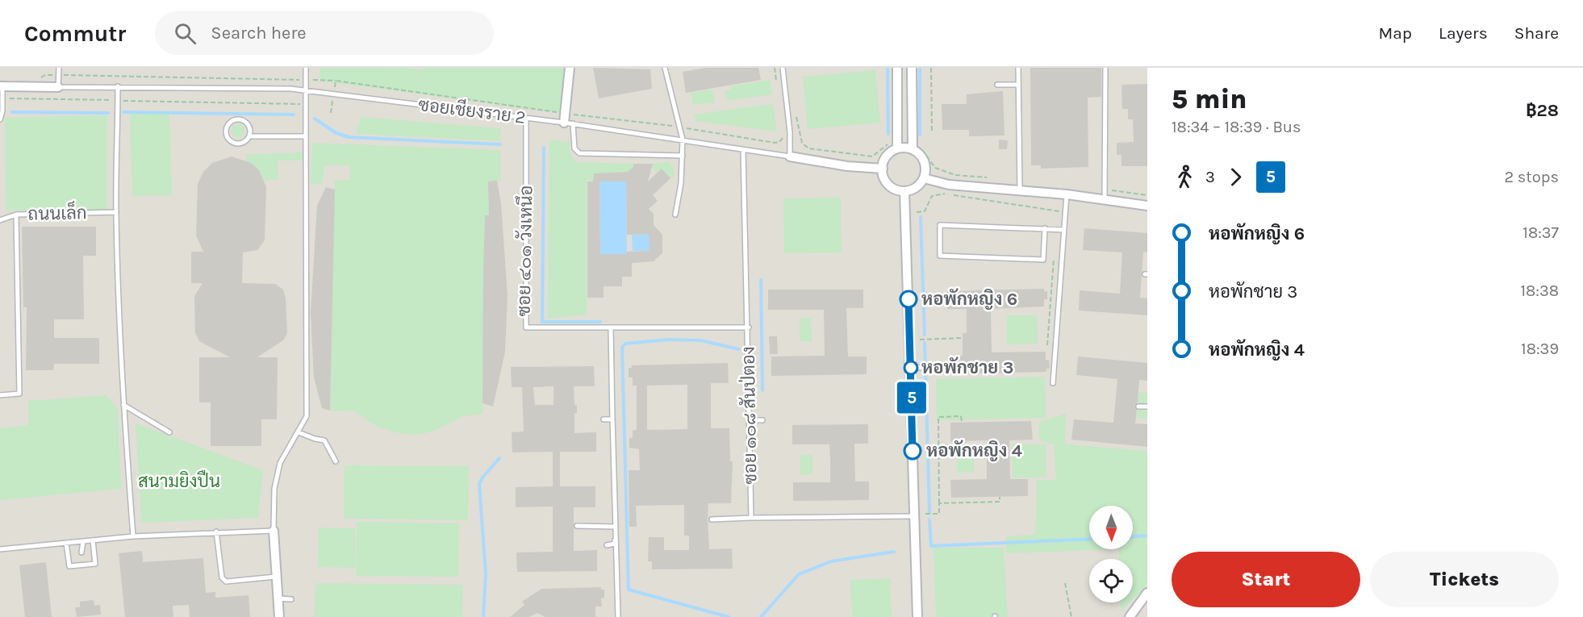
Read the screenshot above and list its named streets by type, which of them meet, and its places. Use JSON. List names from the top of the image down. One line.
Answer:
{"streets":{"street":["ซอยเชียงราย 2"],"lane":["ถนนเล็ก","ซอย ๔๐๑ วังเหนึอ","ซอย ๑๐๘ สันป่ตอง"]},"crossings":[["ซอยเชียงราย 2","ซอย ๔๐๑ วังเหนึอ"],["ซอยเชียงราย 2","ซอย ๑๐๘ สันป่ตอง"],["ซอย ๔๐๑ วังเหนึอ","ซอย ๑๐๘ สันป่ตอง"]],"parks":["สนามยิงปืน"],"places":["หอพักหญิง 6","หอพักชาย 3","หอพักหญิง 4"],"lines":["bus line 5"],"north":"bottom","page":{"header":"Commutr","search":"Search here","nav":["Map","Layers","Share"],"on_map":"5","heading":["5 min","18:34 – 18:39 · Bus","฿28"],"legs":["3","5","2 stops"],"list":[{"name":"หอพักหญิง 6","value":"18:37"},{"name":"หอพักชาย 3","value":"18:38"},{"name":"หอพักหญิง 4","value":"18:39"}],"buttons":["Start","Tickets"]}}
